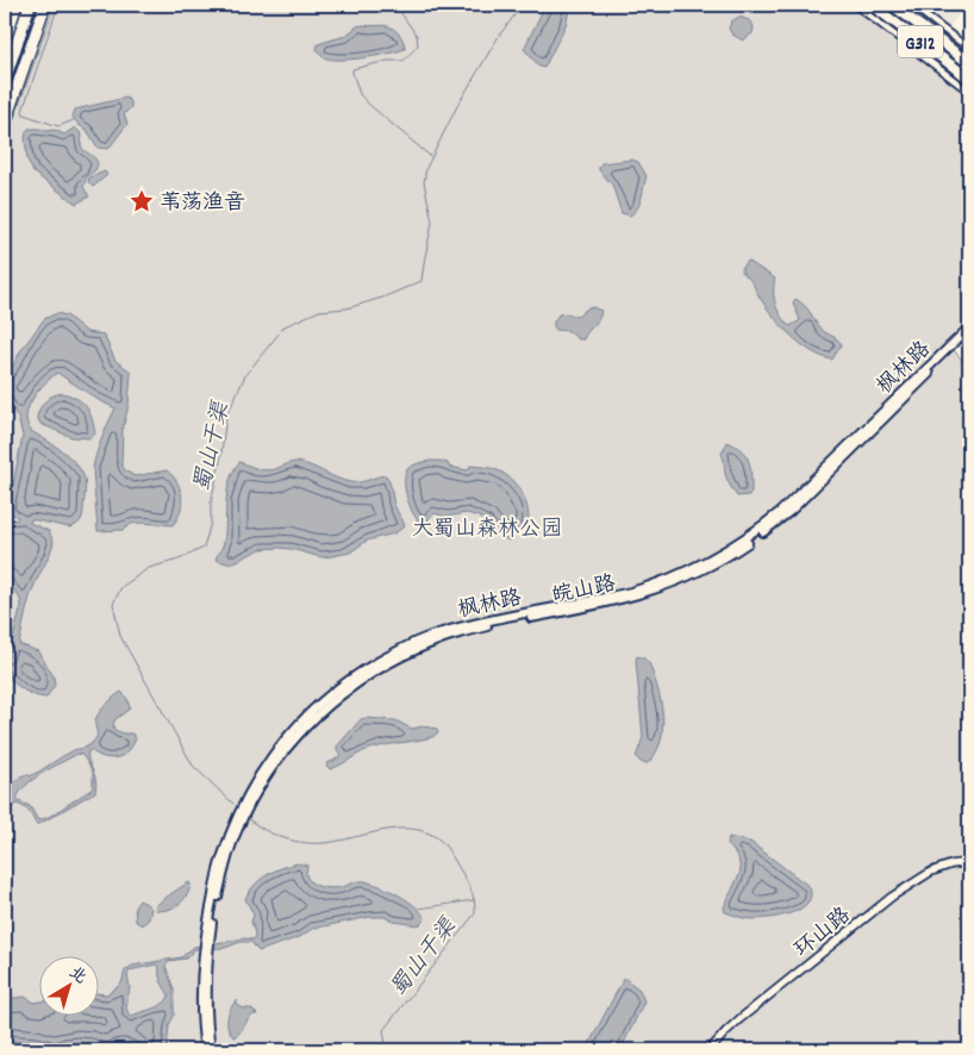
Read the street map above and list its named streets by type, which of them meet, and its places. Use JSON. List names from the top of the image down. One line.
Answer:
{"streets":{"highway":["G312"],"main road":["枫林路","皖山路"],"street":["环山路"]},"crossings":[["枫林路","皖山路"]],"water":["蜀山干渠"],"parks":["大蜀山森林公园"],"places":{"place":["苇荡渔音"]},"north":"top right"}
